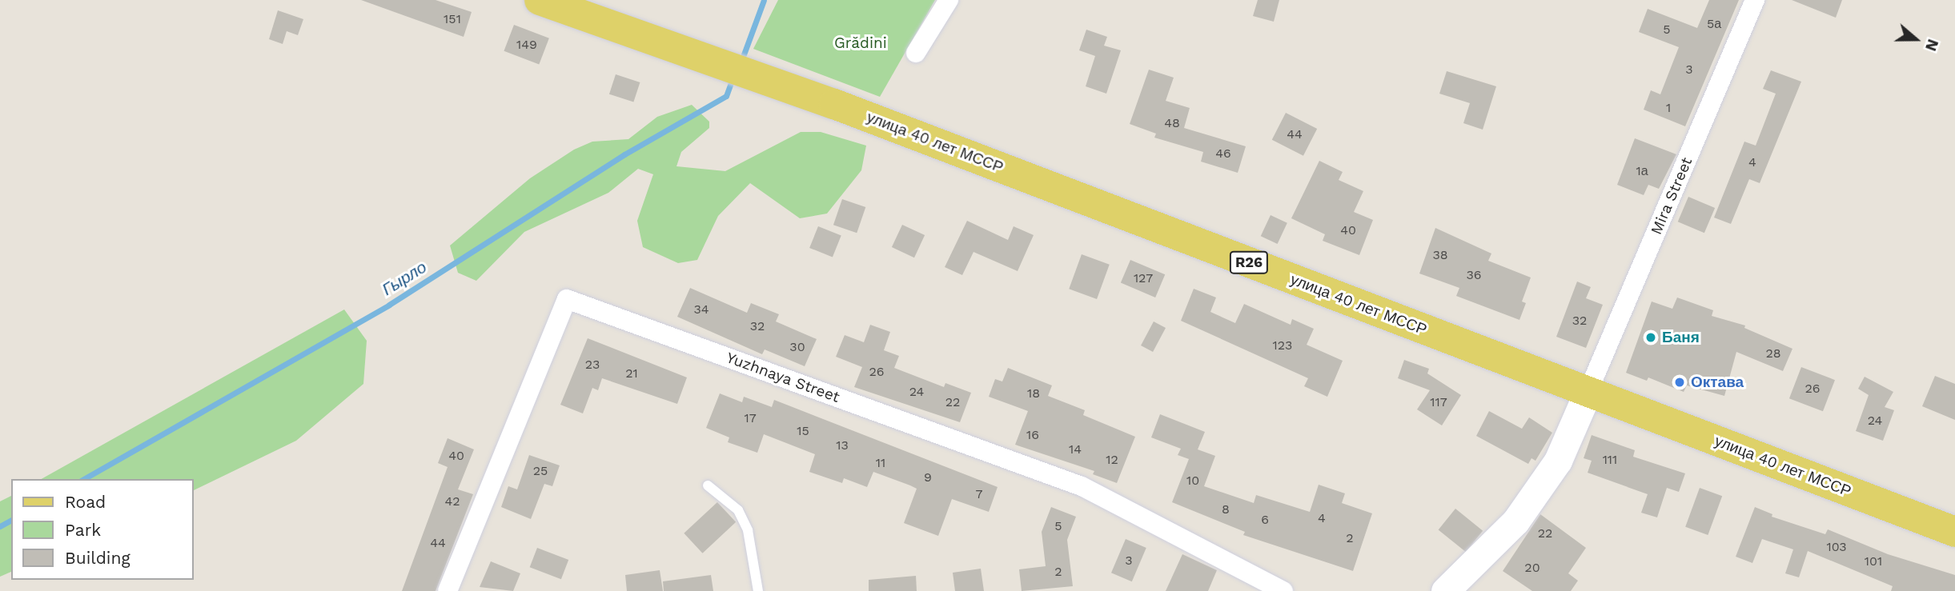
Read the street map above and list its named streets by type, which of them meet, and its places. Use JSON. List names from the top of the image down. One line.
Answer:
{"streets":{"main road":["улица 40 лет МССР","R26"],"street":["Mira Street","Yuzhnaya Street"]},"crossings":[["улица 40 лет МССР","Mira Street"]],"water":["Гырло"],"parks":["Grădini"],"places":["Баня","Октава"],"house_numbers":["151","5а","5","149","3","1","48","44","46","4","1а","40","38","36","127","34","32","32","123","30","28","23","26","21","26","24","18","22","117","17","24","15","16","13","14","40","12","111","11","25","9","10","7","42","8","4","6","5","22","2","44","103","3","101","20","2"],"legend":["Road","Park","Building"],"north":"right"}
